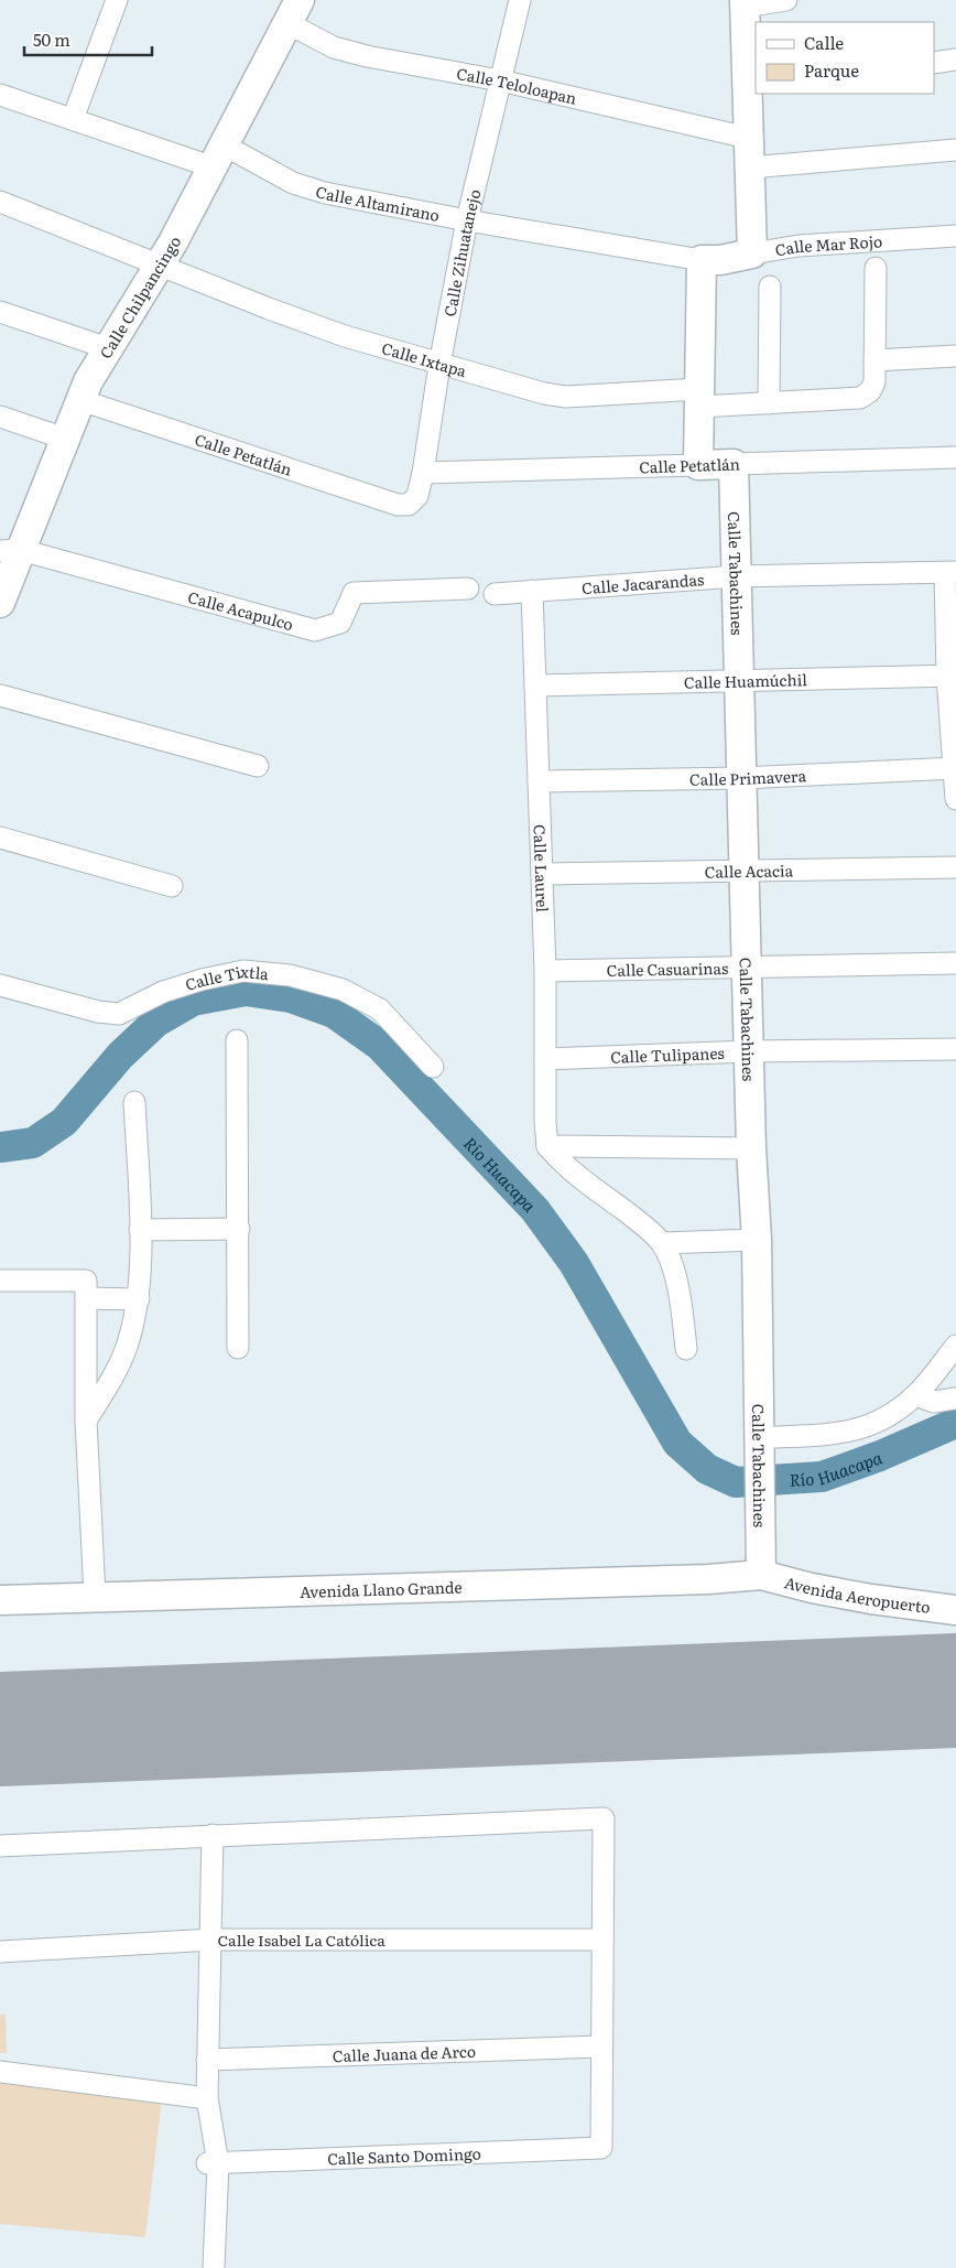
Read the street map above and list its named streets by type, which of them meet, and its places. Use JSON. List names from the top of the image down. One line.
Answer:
{"streets":{"street":["Calle Teloloapan","Calle Altamirano","Calle Mar Rojo","Calle Zihuatanejo","Calle Chilpancingo","Calle Ixtapa","Calle Petatlán","Calle Tabachines","Calle Jacarandas","Calle Acapulco","Calle Huamúchil","Calle Primavera","Calle Laurel","Calle Acacia","Calle Casuarinas","Calle Tixtla","Calle Tulipanes","Avenida Llano Grande","Avenida Aeropuerto","Calle Isabel La Católica","Calle Juana de Arco","Calle Santo Domingo"]},"crossings":[["Calle Teloloapan","Calle Zihuatanejo"],["Calle Teloloapan","Calle Chilpancingo"],["Calle Altamirano","Calle Mar Rojo"],["Calle Altamirano","Calle Zihuatanejo"],["Calle Altamirano","Calle Chilpancingo"],["Calle Zihuatanejo","Calle Ixtapa"],["Calle Zihuatanejo","Calle Petatlán"],["Calle Chilpancingo","Calle Ixtapa"],["Calle Chilpancingo","Calle Petatlán"],["Calle Chilpancingo","Calle Acapulco"],["Calle Petatlán","Calle Tabachines"],["Calle Tabachines","Calle Jacarandas"],["Calle Tabachines","Calle Huamúchil"],["Calle Tabachines","Calle Primavera"],["Calle Tabachines","Calle Acacia"],["Calle Tabachines","Calle Casuarinas"],["Calle Tabachines","Calle Tulipanes"],["Calle Tabachines","Avenida Llano Grande"],["Calle Tabachines","Avenida Aeropuerto"],["Calle Jacarandas","Calle Laurel"],["Calle Huamúchil","Calle Laurel"],["Calle Primavera","Calle Laurel"],["Calle Laurel","Calle Acacia"],["Calle Laurel","Calle Casuarinas"],["Calle Laurel","Calle Tulipanes"],["Avenida Llano Grande","Avenida Aeropuerto"],["Calle Juana de Arco","Calle Santo Domingo"]],"water":["Río Huacapa"],"legend":["Calle","Parque"],"scale_bar":"50 m"}
